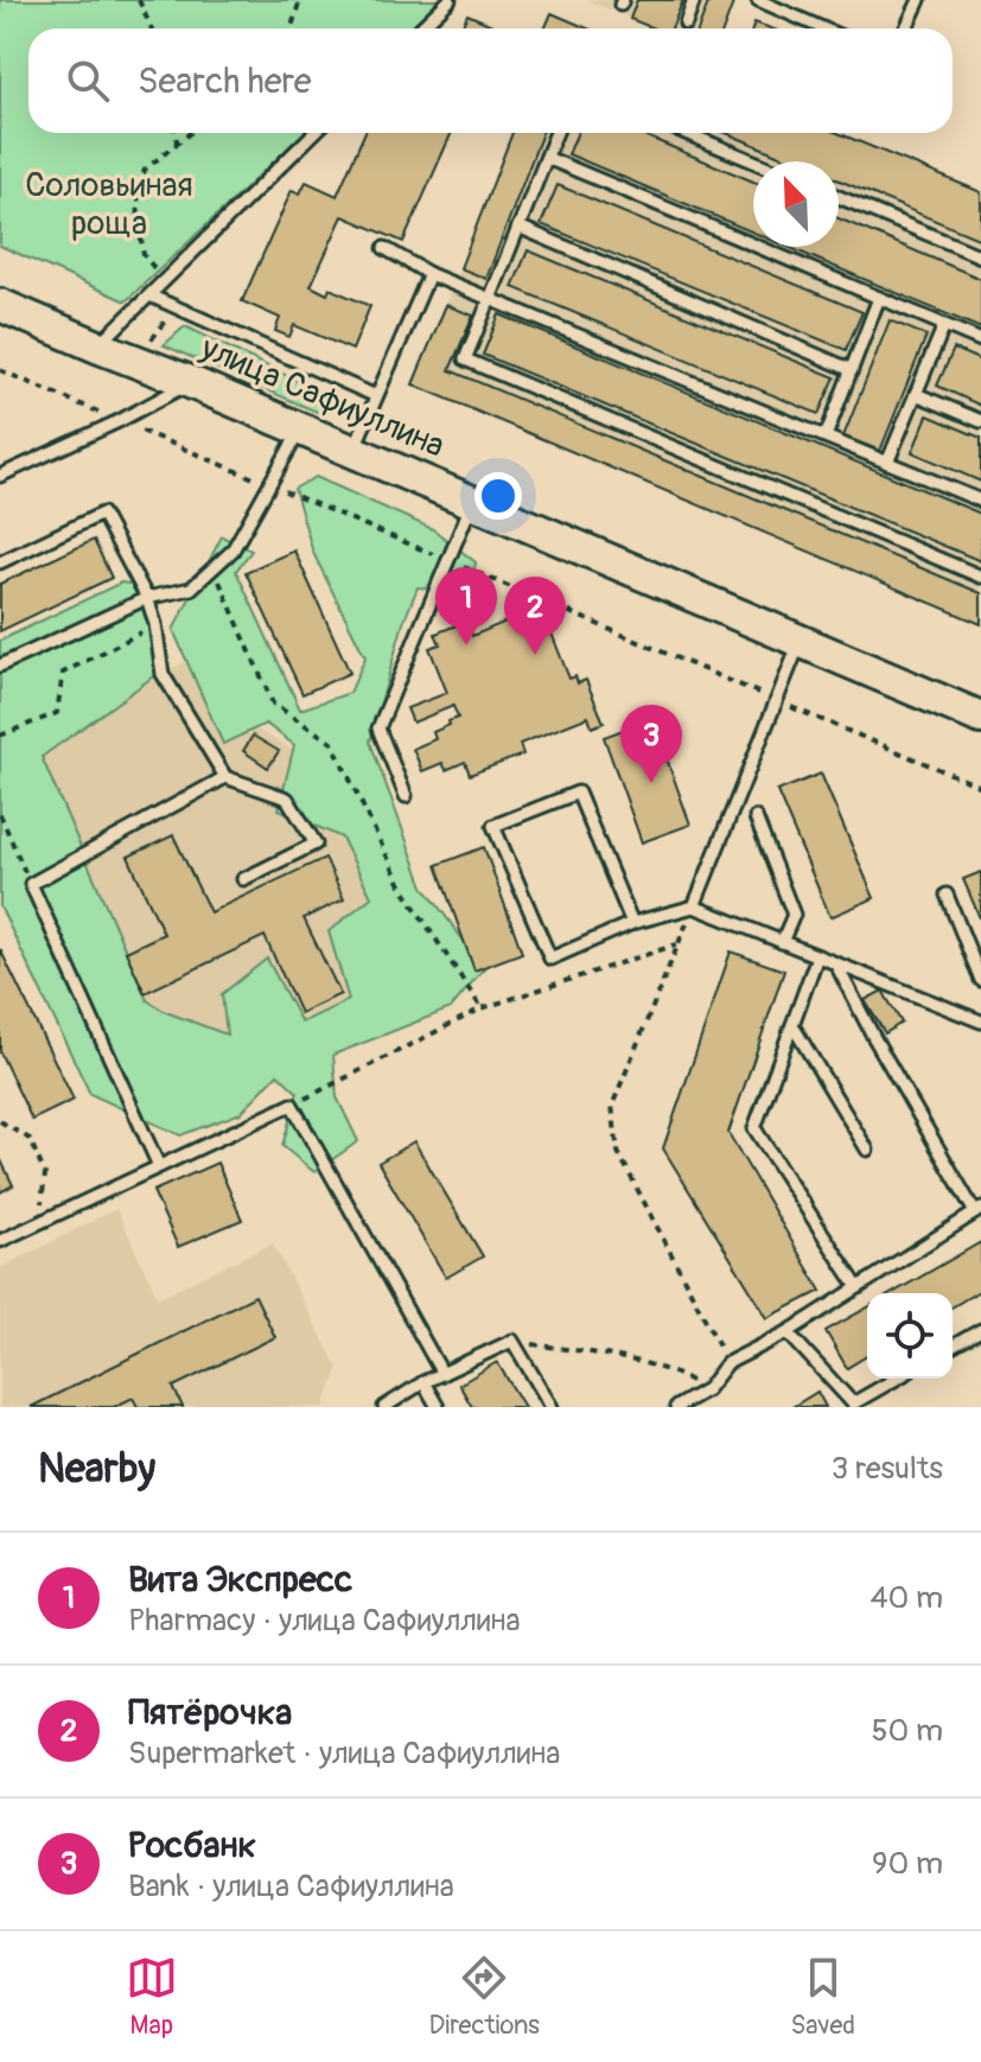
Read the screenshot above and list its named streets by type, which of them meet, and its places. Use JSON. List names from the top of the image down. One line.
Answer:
{"streets":{"street":["улица Сафиуллина"]},"parks":["Соловьиная роща"],"north":"top left","page":{"search":"Search here","pins":["1","2","3"],"heading":["Nearby","3 results"],"list":[{"mark":"1","name":"Вита Экспресс","note":"Pharmacy · улица Сафиуллина","value":"40 m"},{"mark":"2","name":"Пятёрочка","note":"Supermarket · улица Сафиуллина","value":"50 m"},{"mark":"3","name":"Росбанк","note":"Bank · улица Сафиуллина","value":"90 m"}],"nav":["Map","Directions","Saved"]}}
